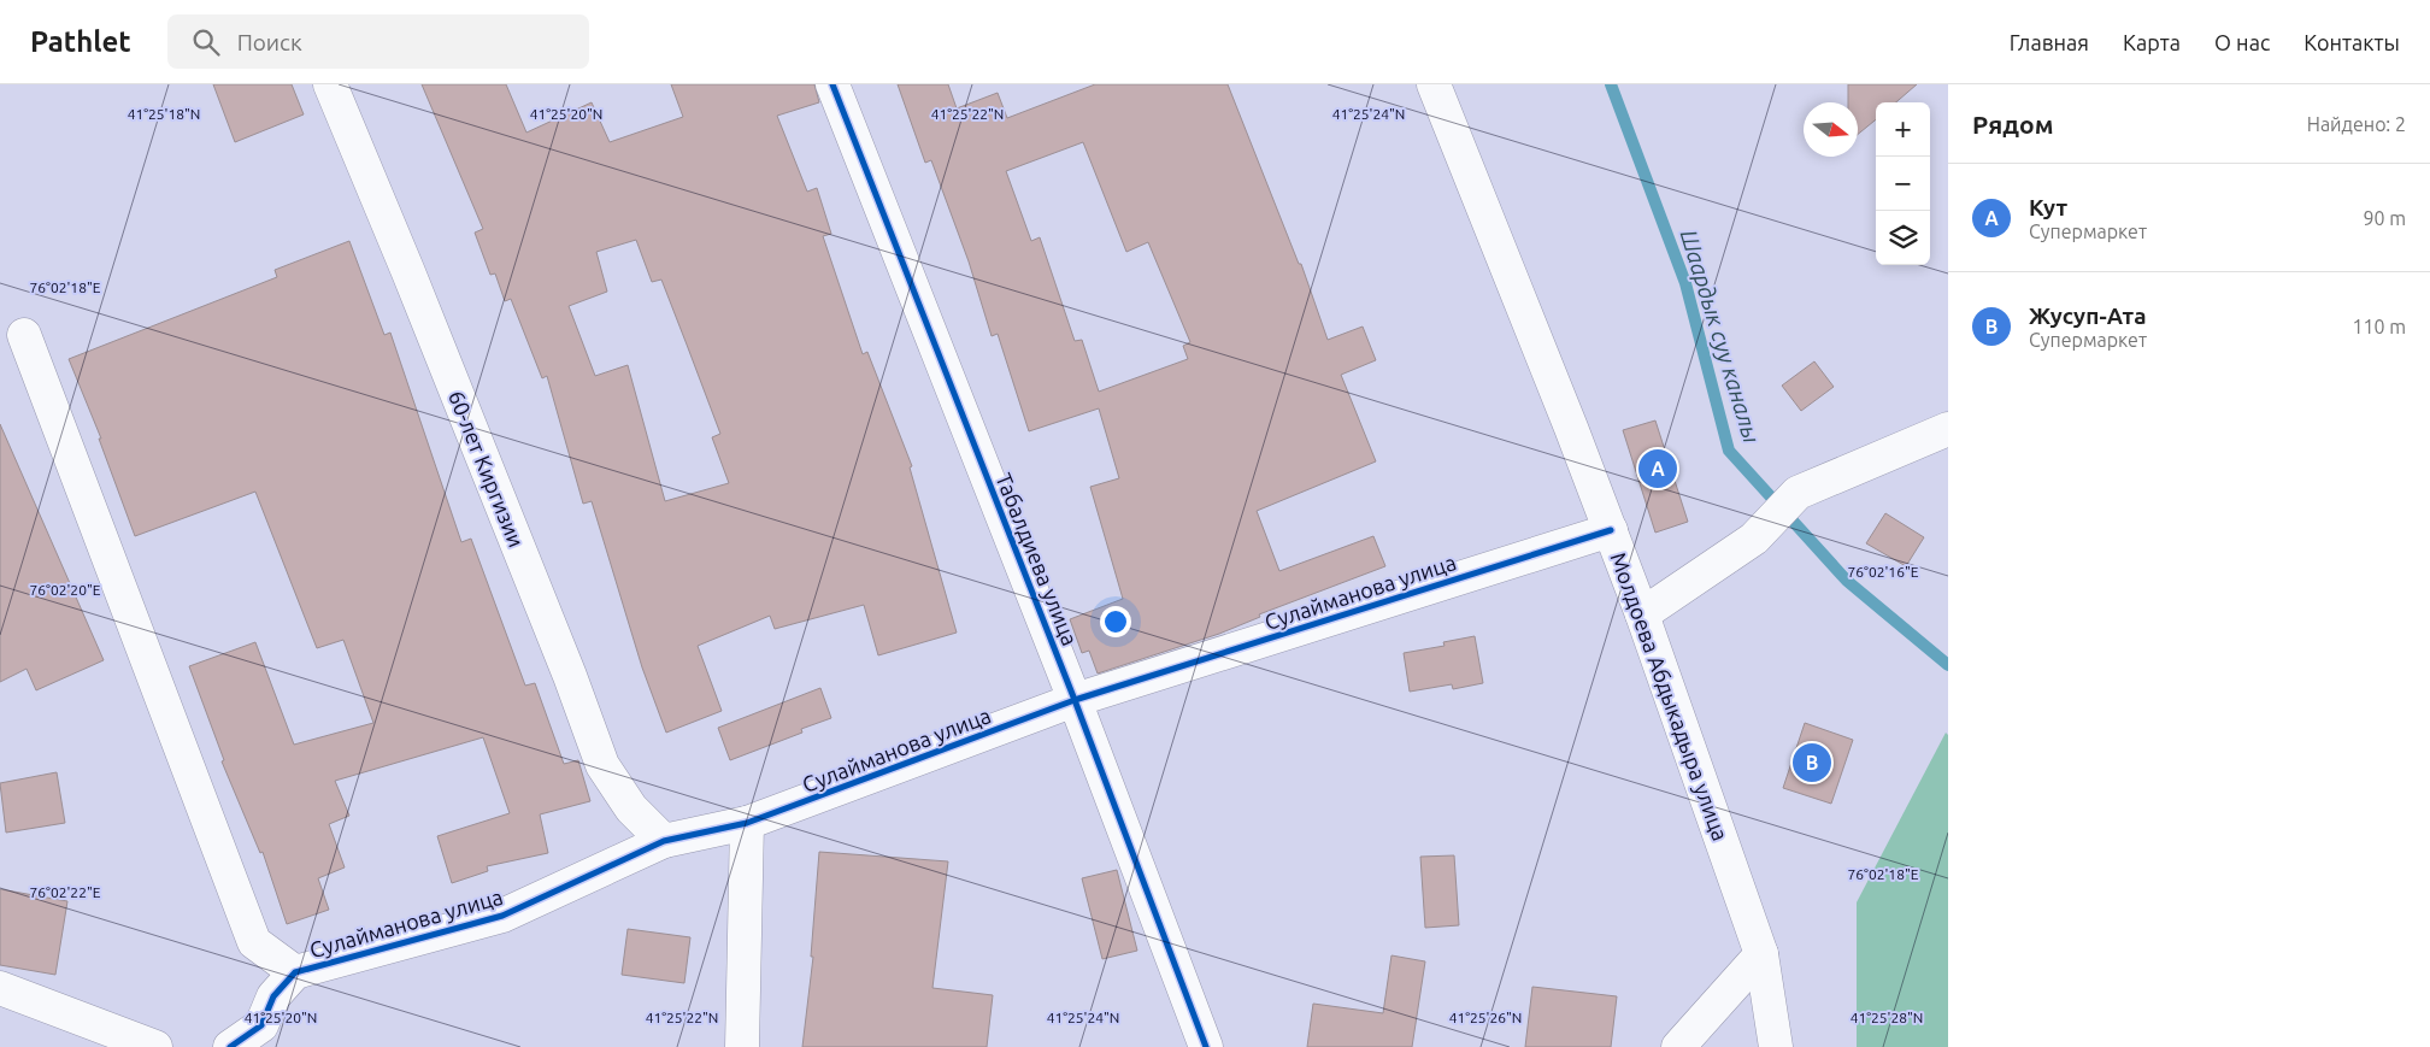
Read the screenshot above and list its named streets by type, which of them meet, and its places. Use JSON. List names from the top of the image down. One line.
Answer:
{"streets":{"street":["60-лет Киргизии","Табалдиева улица","Сулайманова улица","Молдоева Абдыкадыра улица"]},"crossings":[["60-лет Киргизии","Сулайманова улица"],["Табалдиева улица","Сулайманова улица"],["Сулайманова улица","Молдоева Абдыкадыра улица"]],"water":["Шаардык суу каналы"],"north":"right","page":{"header":"Pathlet","search":"Поиск","nav":["Главная","Карта","О нас","Контакты"],"heading":["Рядом","Найдено: 2"],"map_buttons":["+","−"],"list":[{"mark":"A","name":"Кут","note":"Супермаркет","value":"90 m"},{"mark":"B","name":"Жусуп-Ата","note":"Супермаркет","value":"110 m"}],"pins":["A","B"]},"coordinates":["41°25'18\"N","41°25'20\"N","41°25'22\"N","41°25'24\"N","76°02'18\"E","76°02'16\"E","76°02'20\"E","76°02'22\"E","41°25'26\"N","41°25'28\"N"]}
